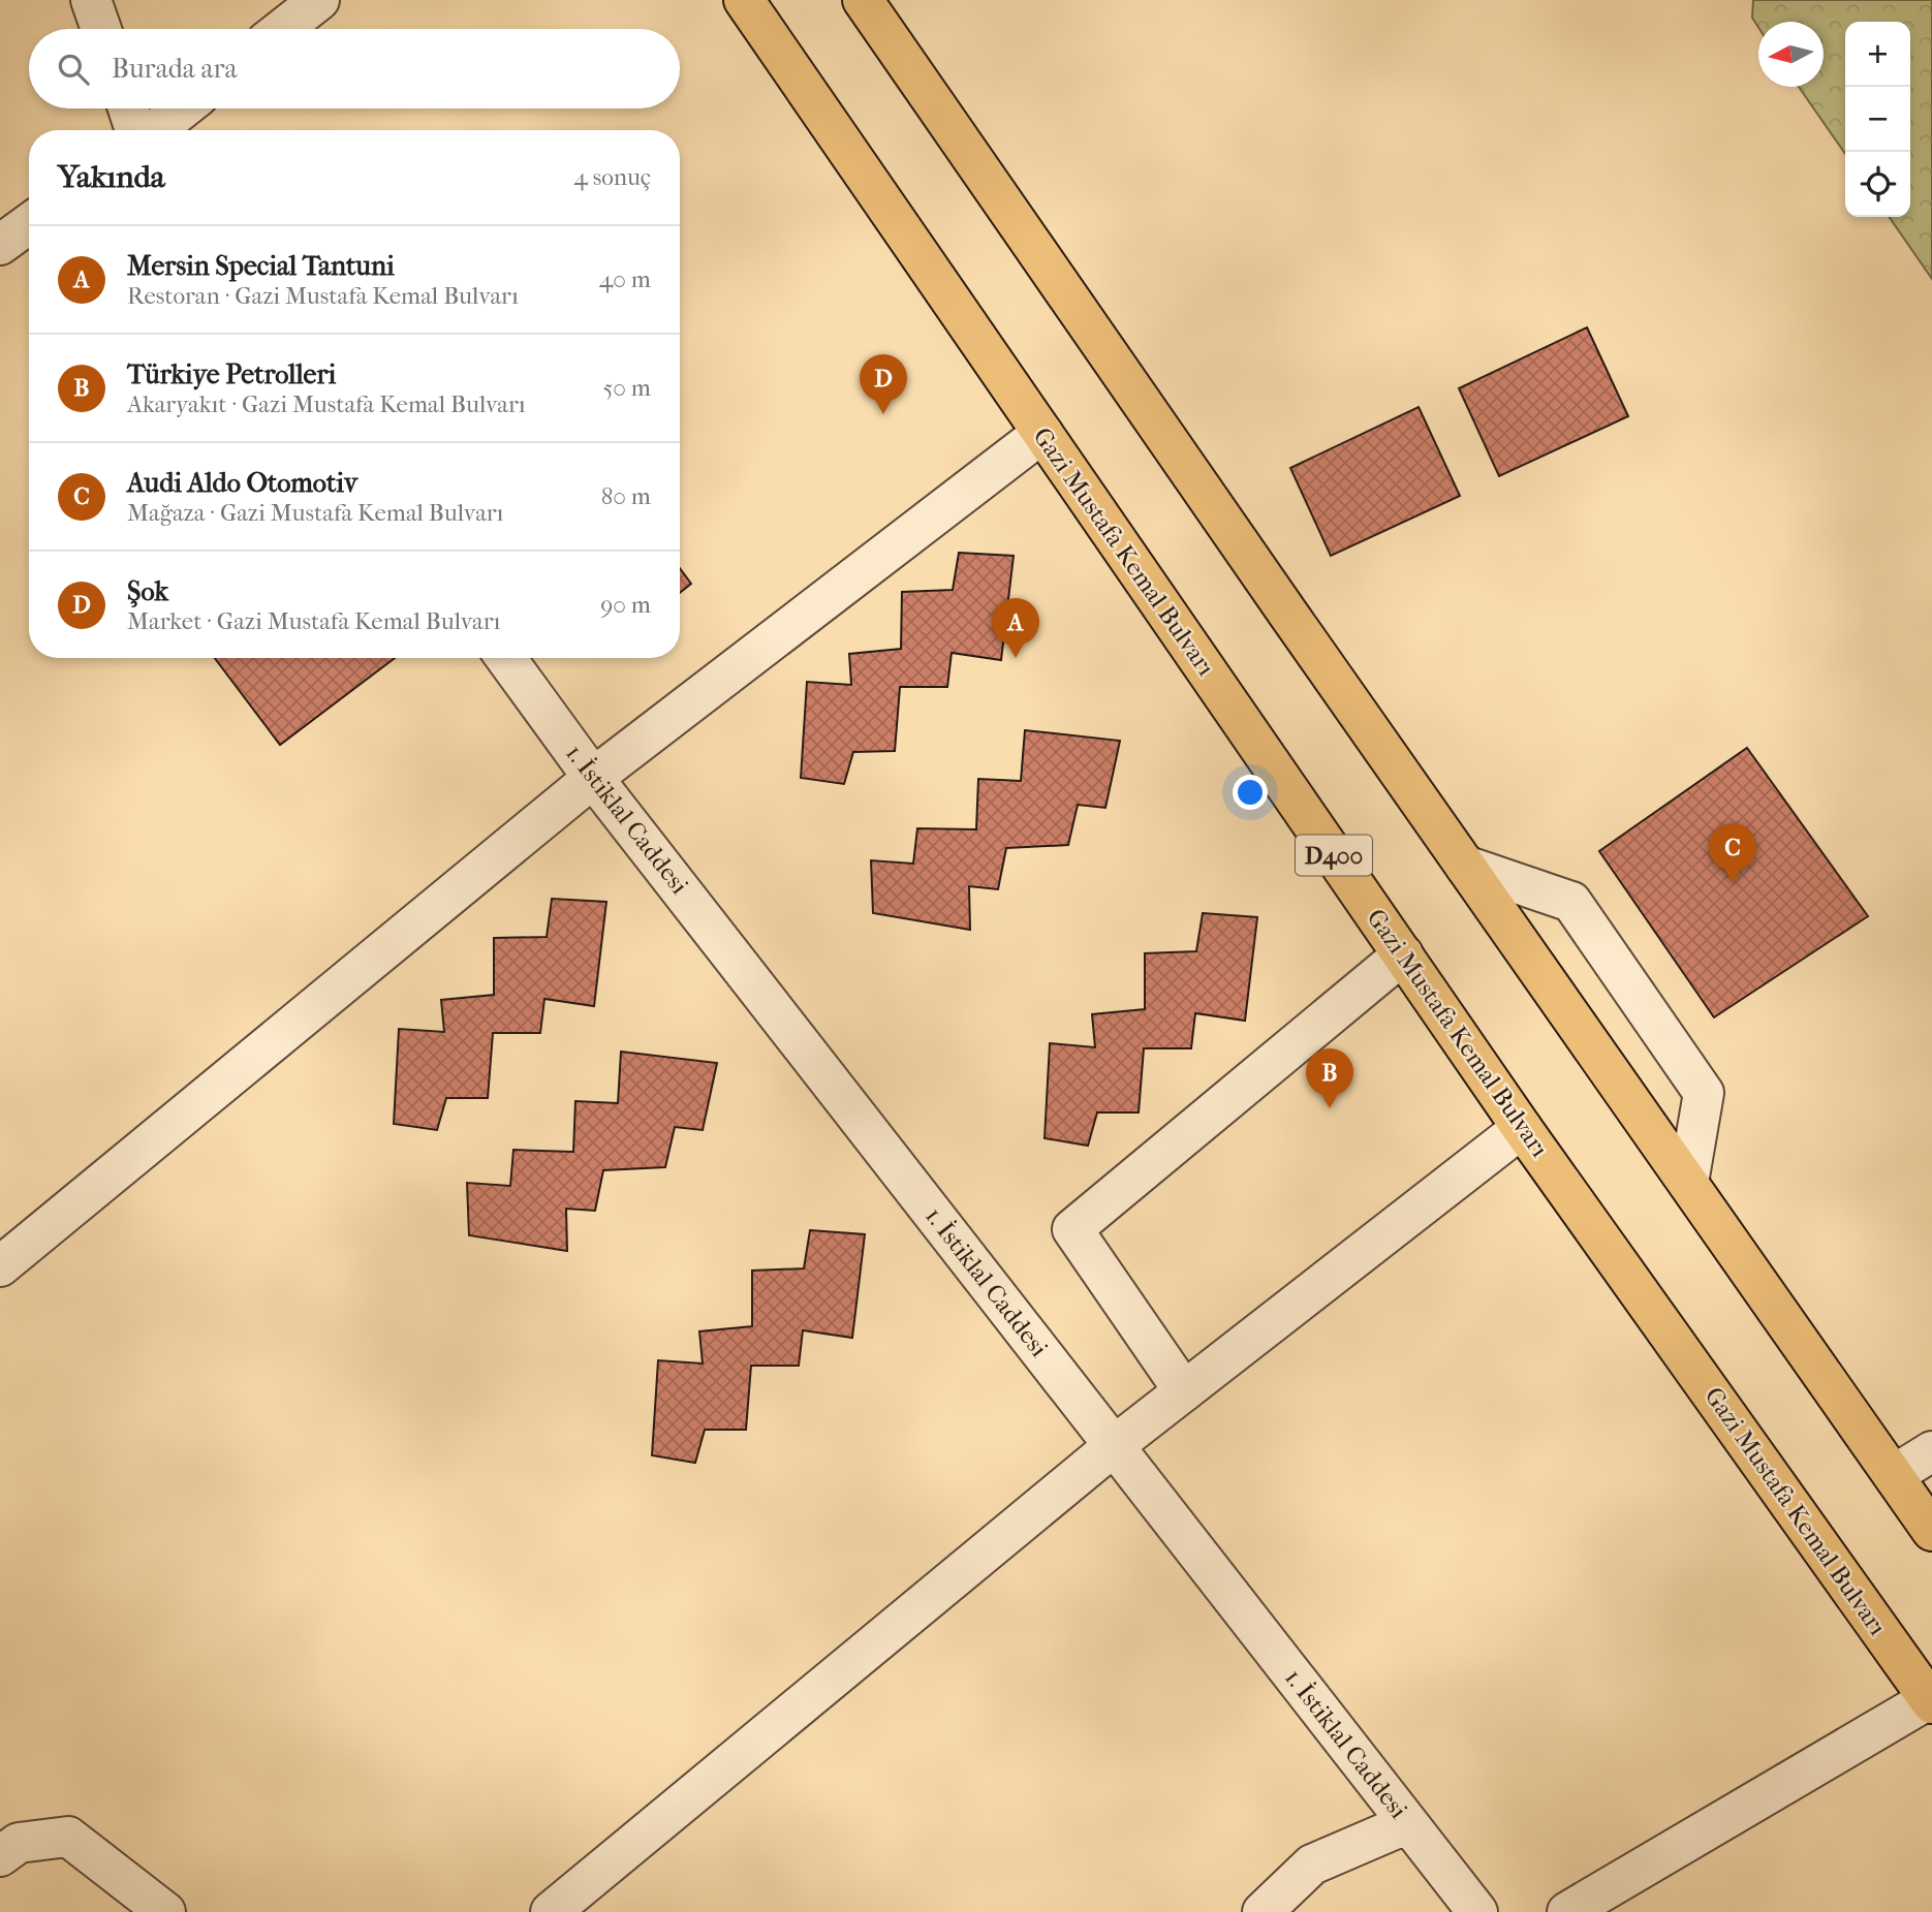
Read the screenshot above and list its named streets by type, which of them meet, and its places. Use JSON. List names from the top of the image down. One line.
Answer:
{"streets":{"highway":["Gazi Mustafa Kemal Bulvarı","D400"],"street":["1. İstiklal Caddesi"]},"north":"left","page":{"map_buttons":["+","−"],"search":"Burada ara","heading":["Yakında","4 sonuç"],"list":[{"mark":"A","name":"Mersin Special Tantuni","note":"Restoran · Gazi Mustafa Kemal Bulvarı","value":"40 m"},{"mark":"B","name":"Türkiye Petrolleri","note":"Akaryakıt · Gazi Mustafa Kemal Bulvarı","value":"50 m"},{"mark":"C","name":"Audi Aldo Otomotiv","note":"Mağaza · Gazi Mustafa Kemal Bulvarı","value":"80 m"},{"mark":"D","name":"Şok","note":"Market · Gazi Mustafa Kemal Bulvarı","value":"90 m"}],"pins":["D","A","C","B"]}}
